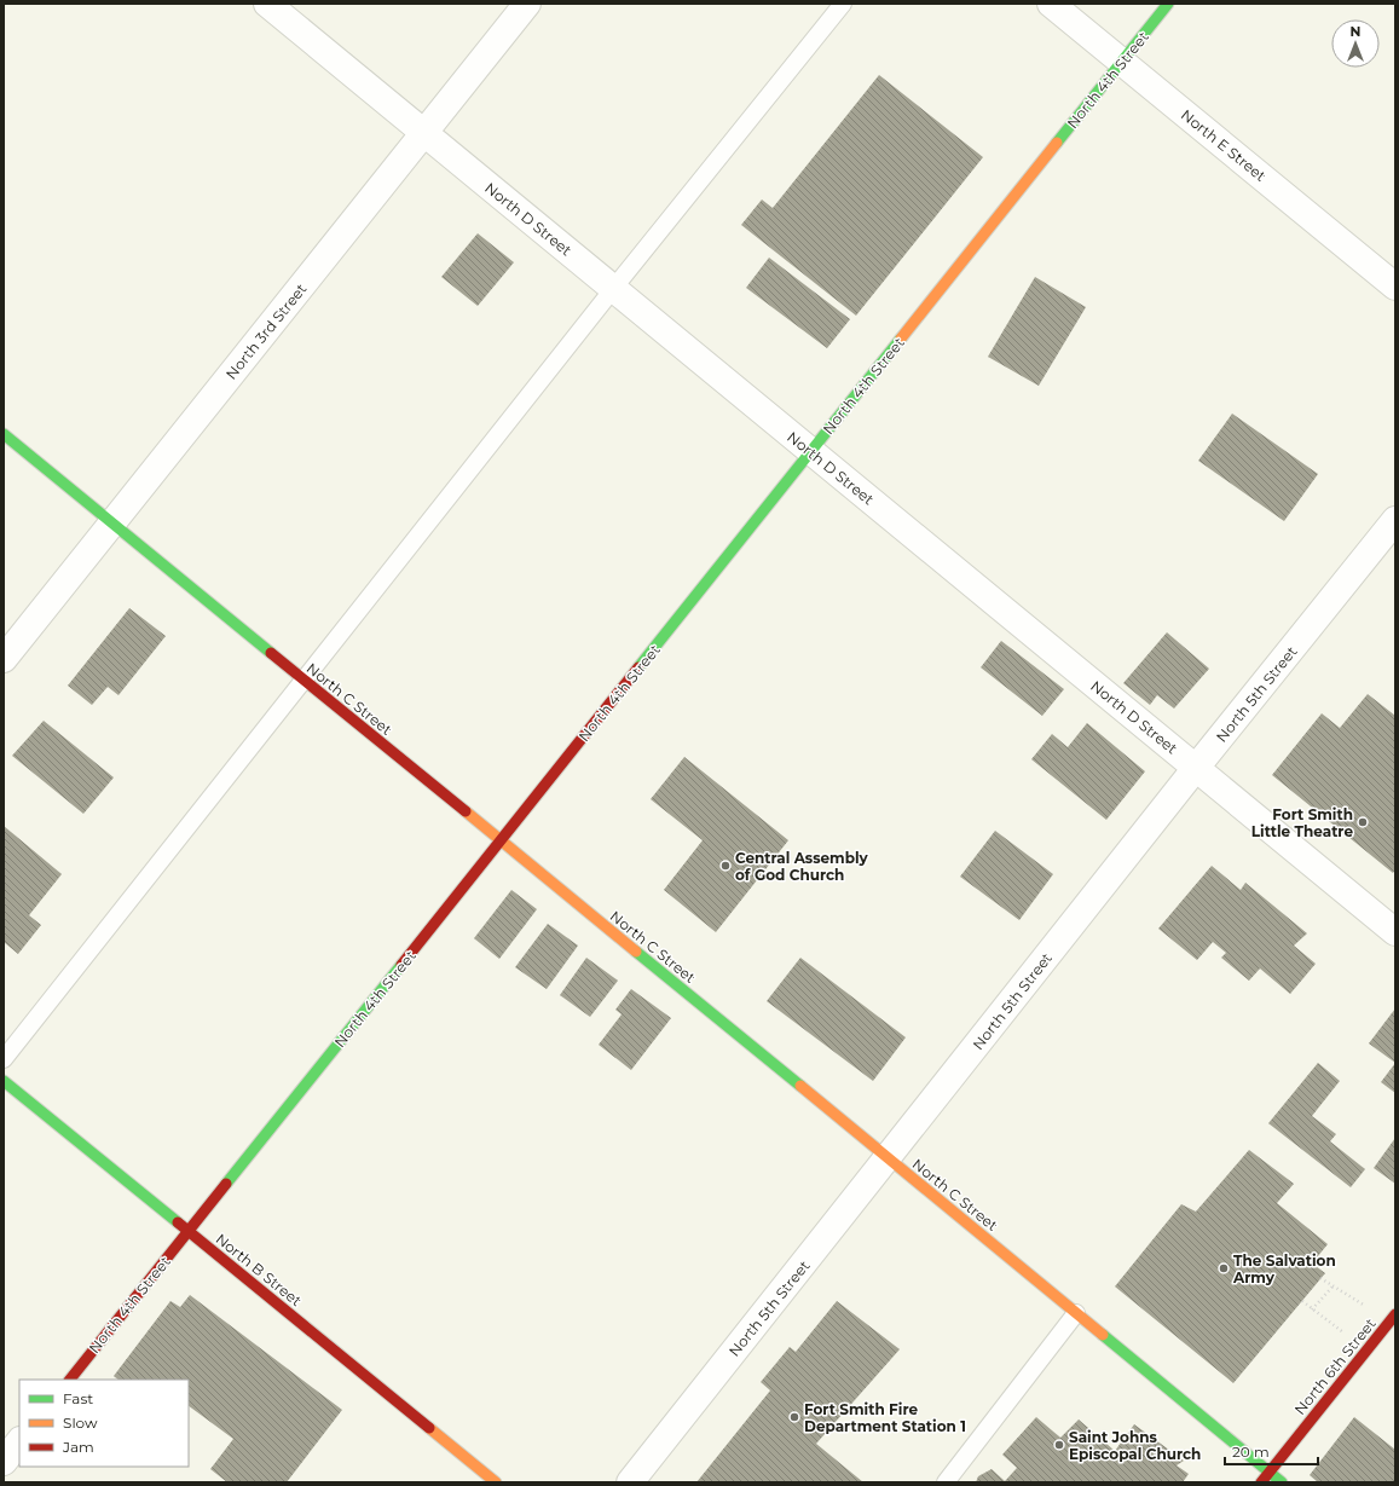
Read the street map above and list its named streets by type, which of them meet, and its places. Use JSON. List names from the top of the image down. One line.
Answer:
{"streets":{"street":["North 4th Street","North E Street","North D Street","North 3rd Street","North 5th Street","North C Street","North B Street","North 6th Street"]},"crossings":[["North 4th Street","North E Street"],["North 4th Street","North D Street"],["North 4th Street","North C Street"],["North 4th Street","North B Street"],["North D Street","North 3rd Street"],["North D Street","North 5th Street"],["North 3rd Street","North C Street"],["North 5th Street","North C Street"],["North C Street","North 6th Street"]],"places":["Fort Smith Little Theatre","Central Assembly of God Church","The Salvation Army","Fort Smith Fire Department Station 1","Saint Johns Episcopal Church"],"legend":["Fast","Slow","Jam"],"scale_bar":"20 m","north":"top"}
